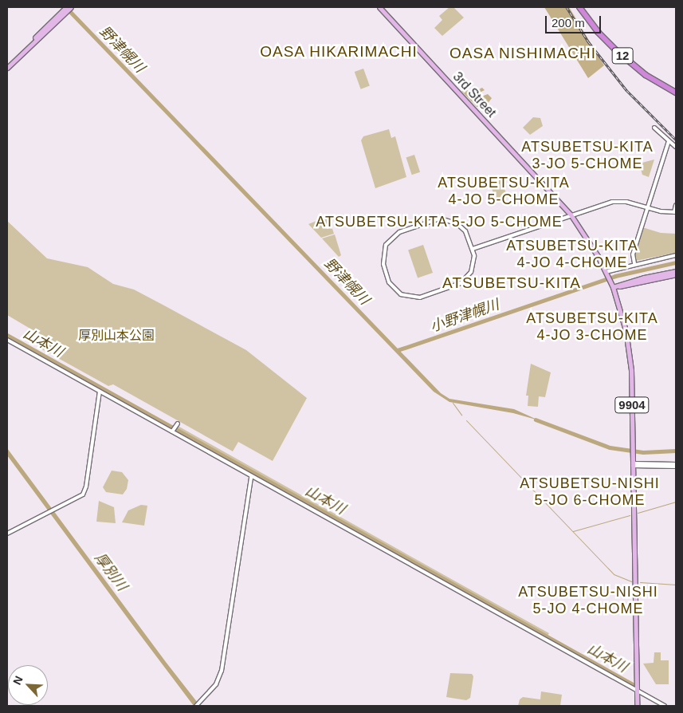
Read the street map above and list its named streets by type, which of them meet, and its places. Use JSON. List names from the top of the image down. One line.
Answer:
{"streets":{"highway":["12"],"main road":["3rd Street","9904"]},"crossings":[["3rd Street","9904"]],"districts":["OASA HIKARIMACHI","OASA NISHIMACHI","ATSUBETSU-KITA 3-JO 5-CHOME","ATSUBETSU-KITA 4-JO 5-CHOME","ATSUBETSU-KITA 5-JO 5-CHOME","ATSUBETSU-KITA 4-JO 4-CHOME","ATSUBETSU-KITA","ATSUBETSU-KITA 4-JO 3-CHOME","ATSUBETSU-NISHI 5-JO 6-CHOME","ATSUBETSU-NISHI 5-JO 4-CHOME"],"water":["野津幌川","小野津幌川","山本川","厚別川"],"parks":["厚別山本公園"],"scale_bar":"200 m","north":"top left"}
